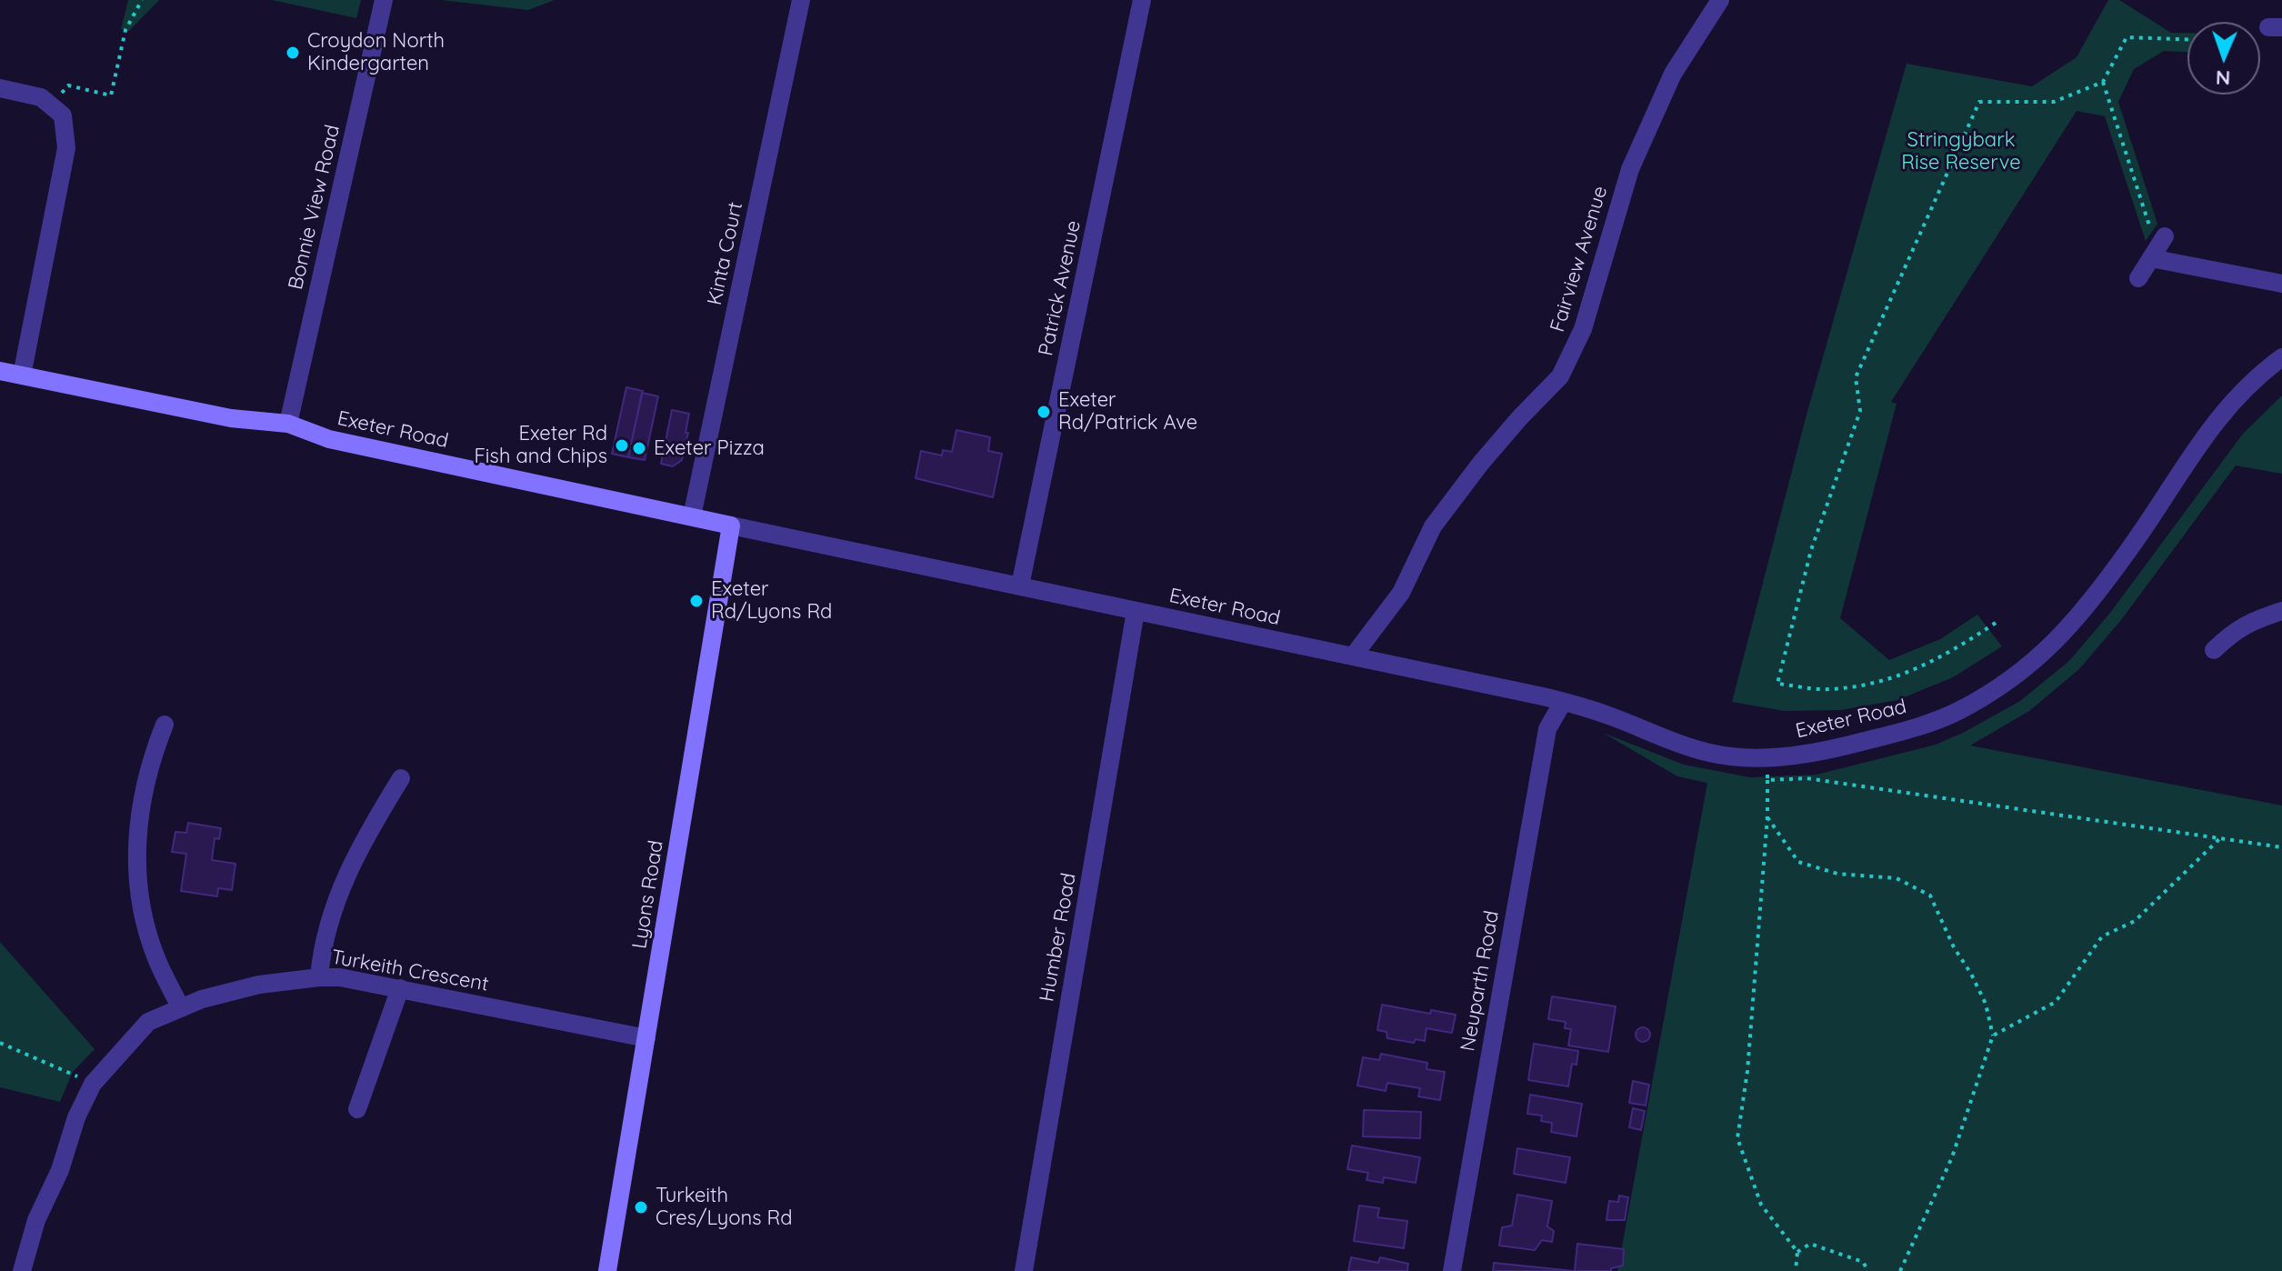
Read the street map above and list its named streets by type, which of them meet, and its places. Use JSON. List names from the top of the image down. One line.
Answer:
{"streets":{"main road":["Exeter Road","Lyons Road"],"street":["Bonnie View Road","Kinta Court","Fairview Avenue","Patrick Avenue","Humber Road","Turkeith Crescent","Neuparth Road"]},"crossings":[["Bonnie View Road","Exeter Road"],["Kinta Court","Exeter Road"],["Fairview Avenue","Exeter Road"],["Patrick Avenue","Exeter Road"],["Exeter Road","Lyons Road"],["Exeter Road","Humber Road"],["Exeter Road","Neuparth Road"],["Lyons Road","Turkeith Crescent"]],"parks":["Stringybark Rise Reserve"],"places":["Croydon North Kindergarten","Exeter Rd/Patrick Ave","Exeter Rd Fish and Chips","Exeter Pizza","Exeter Rd/Lyons Rd","Turkeith Cres/Lyons Rd"],"north":"bottom"}
